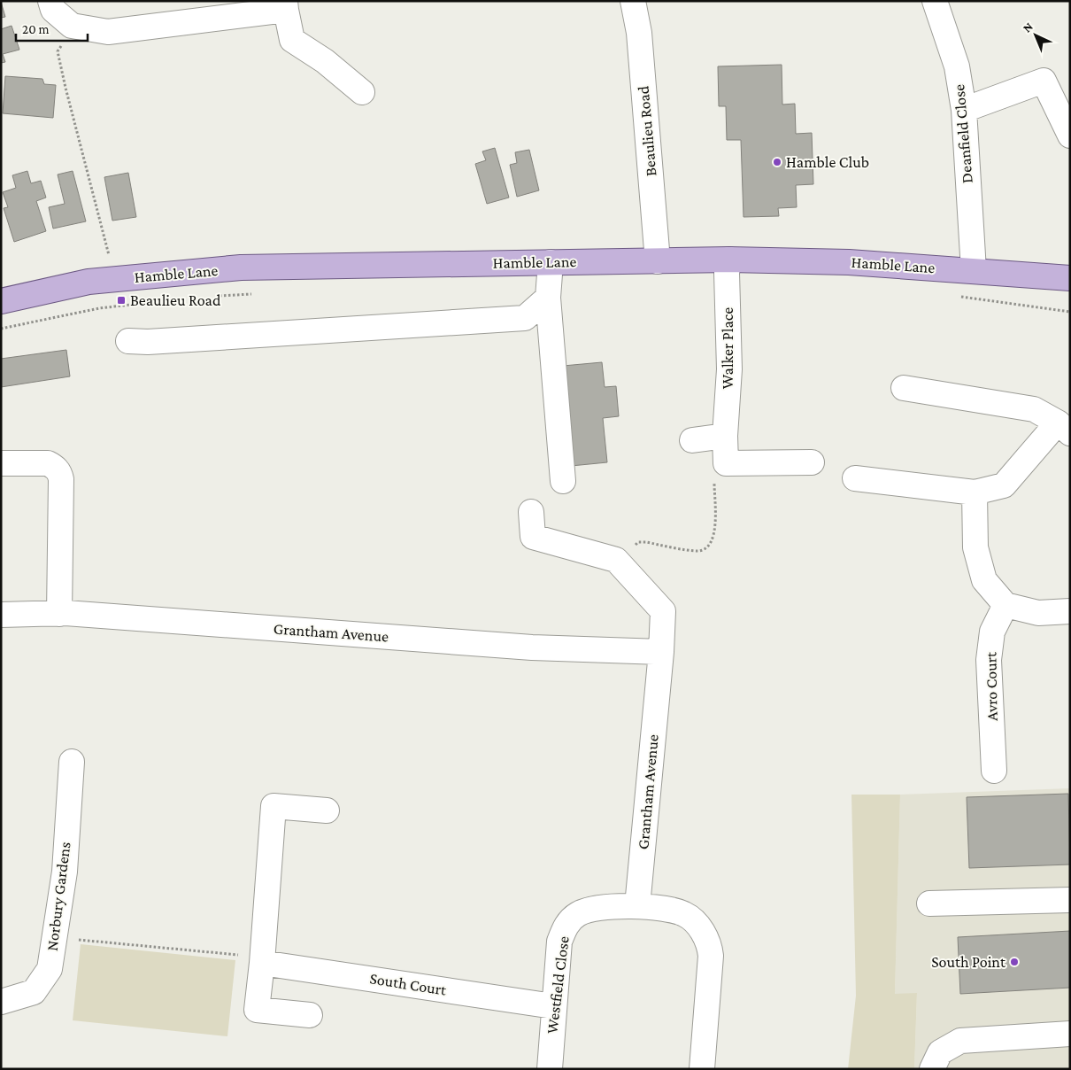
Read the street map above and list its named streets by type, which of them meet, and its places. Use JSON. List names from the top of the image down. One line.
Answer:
{"streets":{"main road":["Hamble Lane"],"street":["Beaulieu Road","Deanfield Close","Walker Place","Grantham Avenue","Avro Court","Norbury Gardens","South Court","Westfield Close"]},"crossings":[["Beaulieu Road","Hamble Lane"],["Deanfield Close","Hamble Lane"],["Hamble Lane","Walker Place"],["Grantham Avenue","Westfield Close"],["South Court","Westfield Close"]],"places":{"other":["Hamble Club","South Point"],"transit":["Beaulieu Road"]},"scale_bar":"20 m","north":"top left"}
